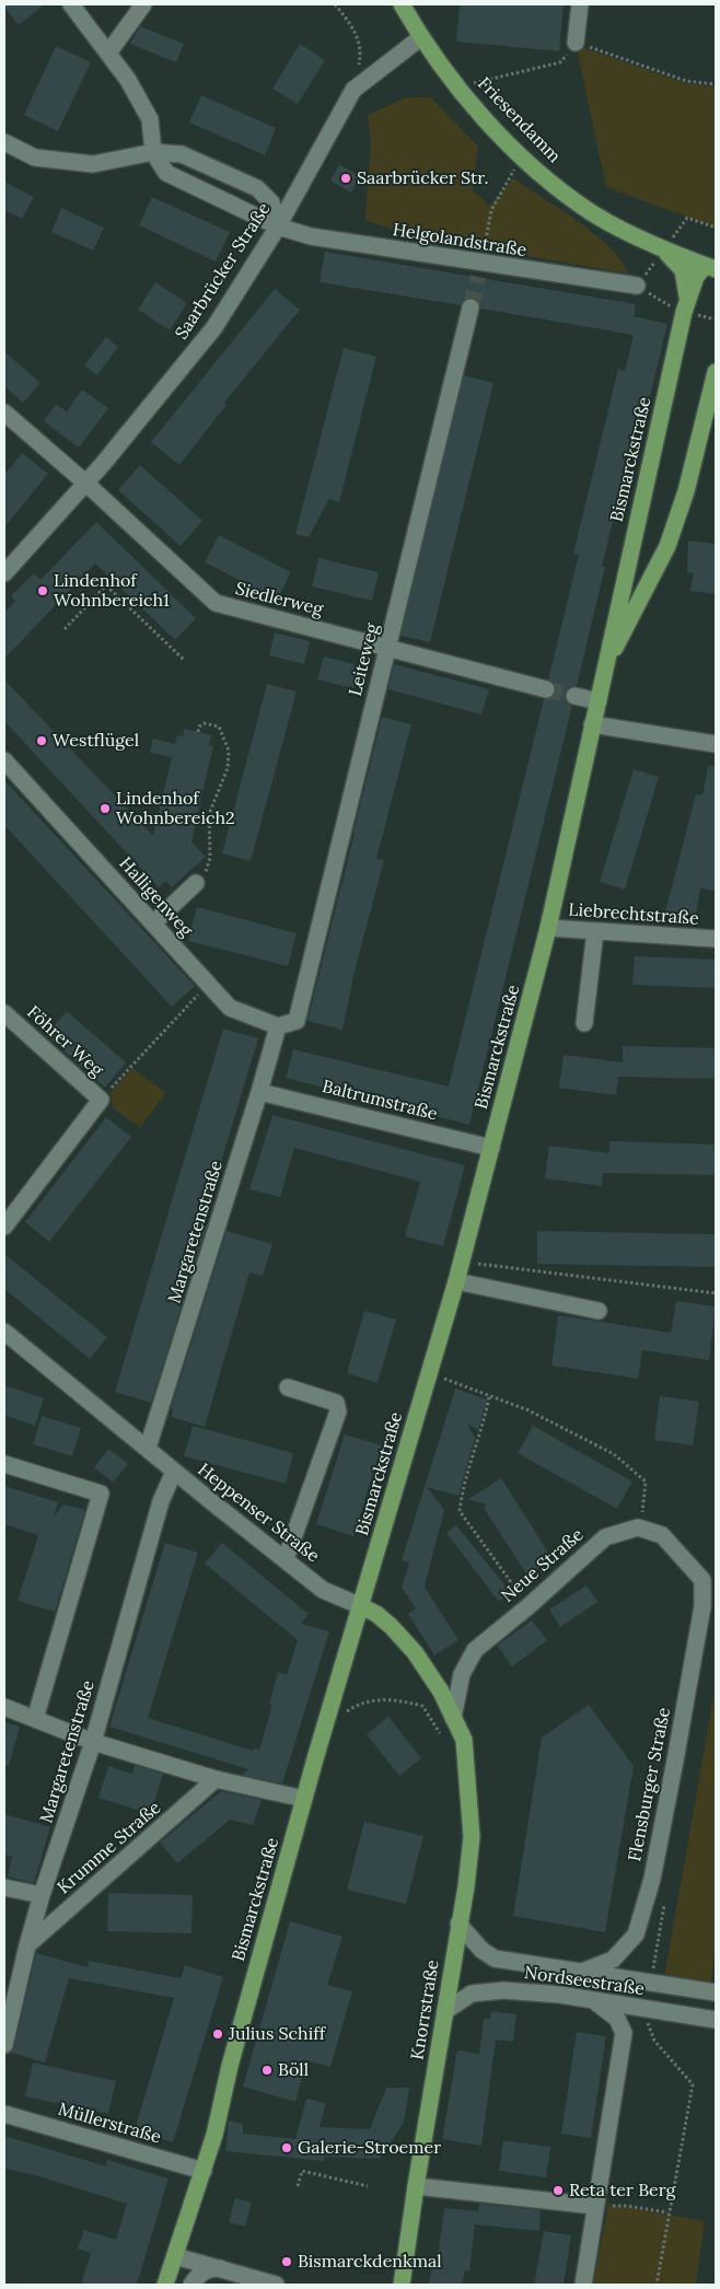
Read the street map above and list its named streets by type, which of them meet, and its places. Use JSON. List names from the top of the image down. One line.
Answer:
{"streets":{"main road":["Friesendamm","Bismarckstraße","Heppenser Straße","Knorrstraße"],"street":["Helgolandstraße","Saarbrücker Straße","Siedlerweg","Leiteweg","Halligenweg","Liebrechtstraße","Föhrer Weg","Baltrumstraße","Margaretenstraße","Neue Straße","Flensburger Straße","Krumme Straße","Nordseestraße","Müllerstraße"]},"crossings":[["Friesendamm","Saarbrücker Straße"],["Friesendamm","Bismarckstraße"],["Helgolandstraße","Saarbrücker Straße"],["Saarbrücker Straße","Siedlerweg"],["Bismarckstraße","Liebrechtstraße"],["Bismarckstraße","Baltrumstraße"],["Bismarckstraße","Heppenser Straße"],["Bismarckstraße","Müllerstraße"],["Siedlerweg","Leiteweg"],["Leiteweg","Halligenweg"],["Leiteweg","Margaretenstraße"],["Halligenweg","Margaretenstraße"],["Baltrumstraße","Margaretenstraße"],["Margaretenstraße","Heppenser Straße"],["Margaretenstraße","Krumme Straße"],["Heppenser Straße","Neue Straße"],["Heppenser Straße","Knorrstraße"],["Neue Straße","Flensburger Straße"],["Flensburger Straße","Nordseestraße"],["Nordseestraße","Knorrstraße"]],"places":["Saarbrücker Str.","Lindenhof Wohnbereich1","Westflügel","Lindenhof Wohnbereich2","Julius Schiff","Böll","Galerie-Stroemer","Reta ter Berg","Bismarckdenkmal"]}
